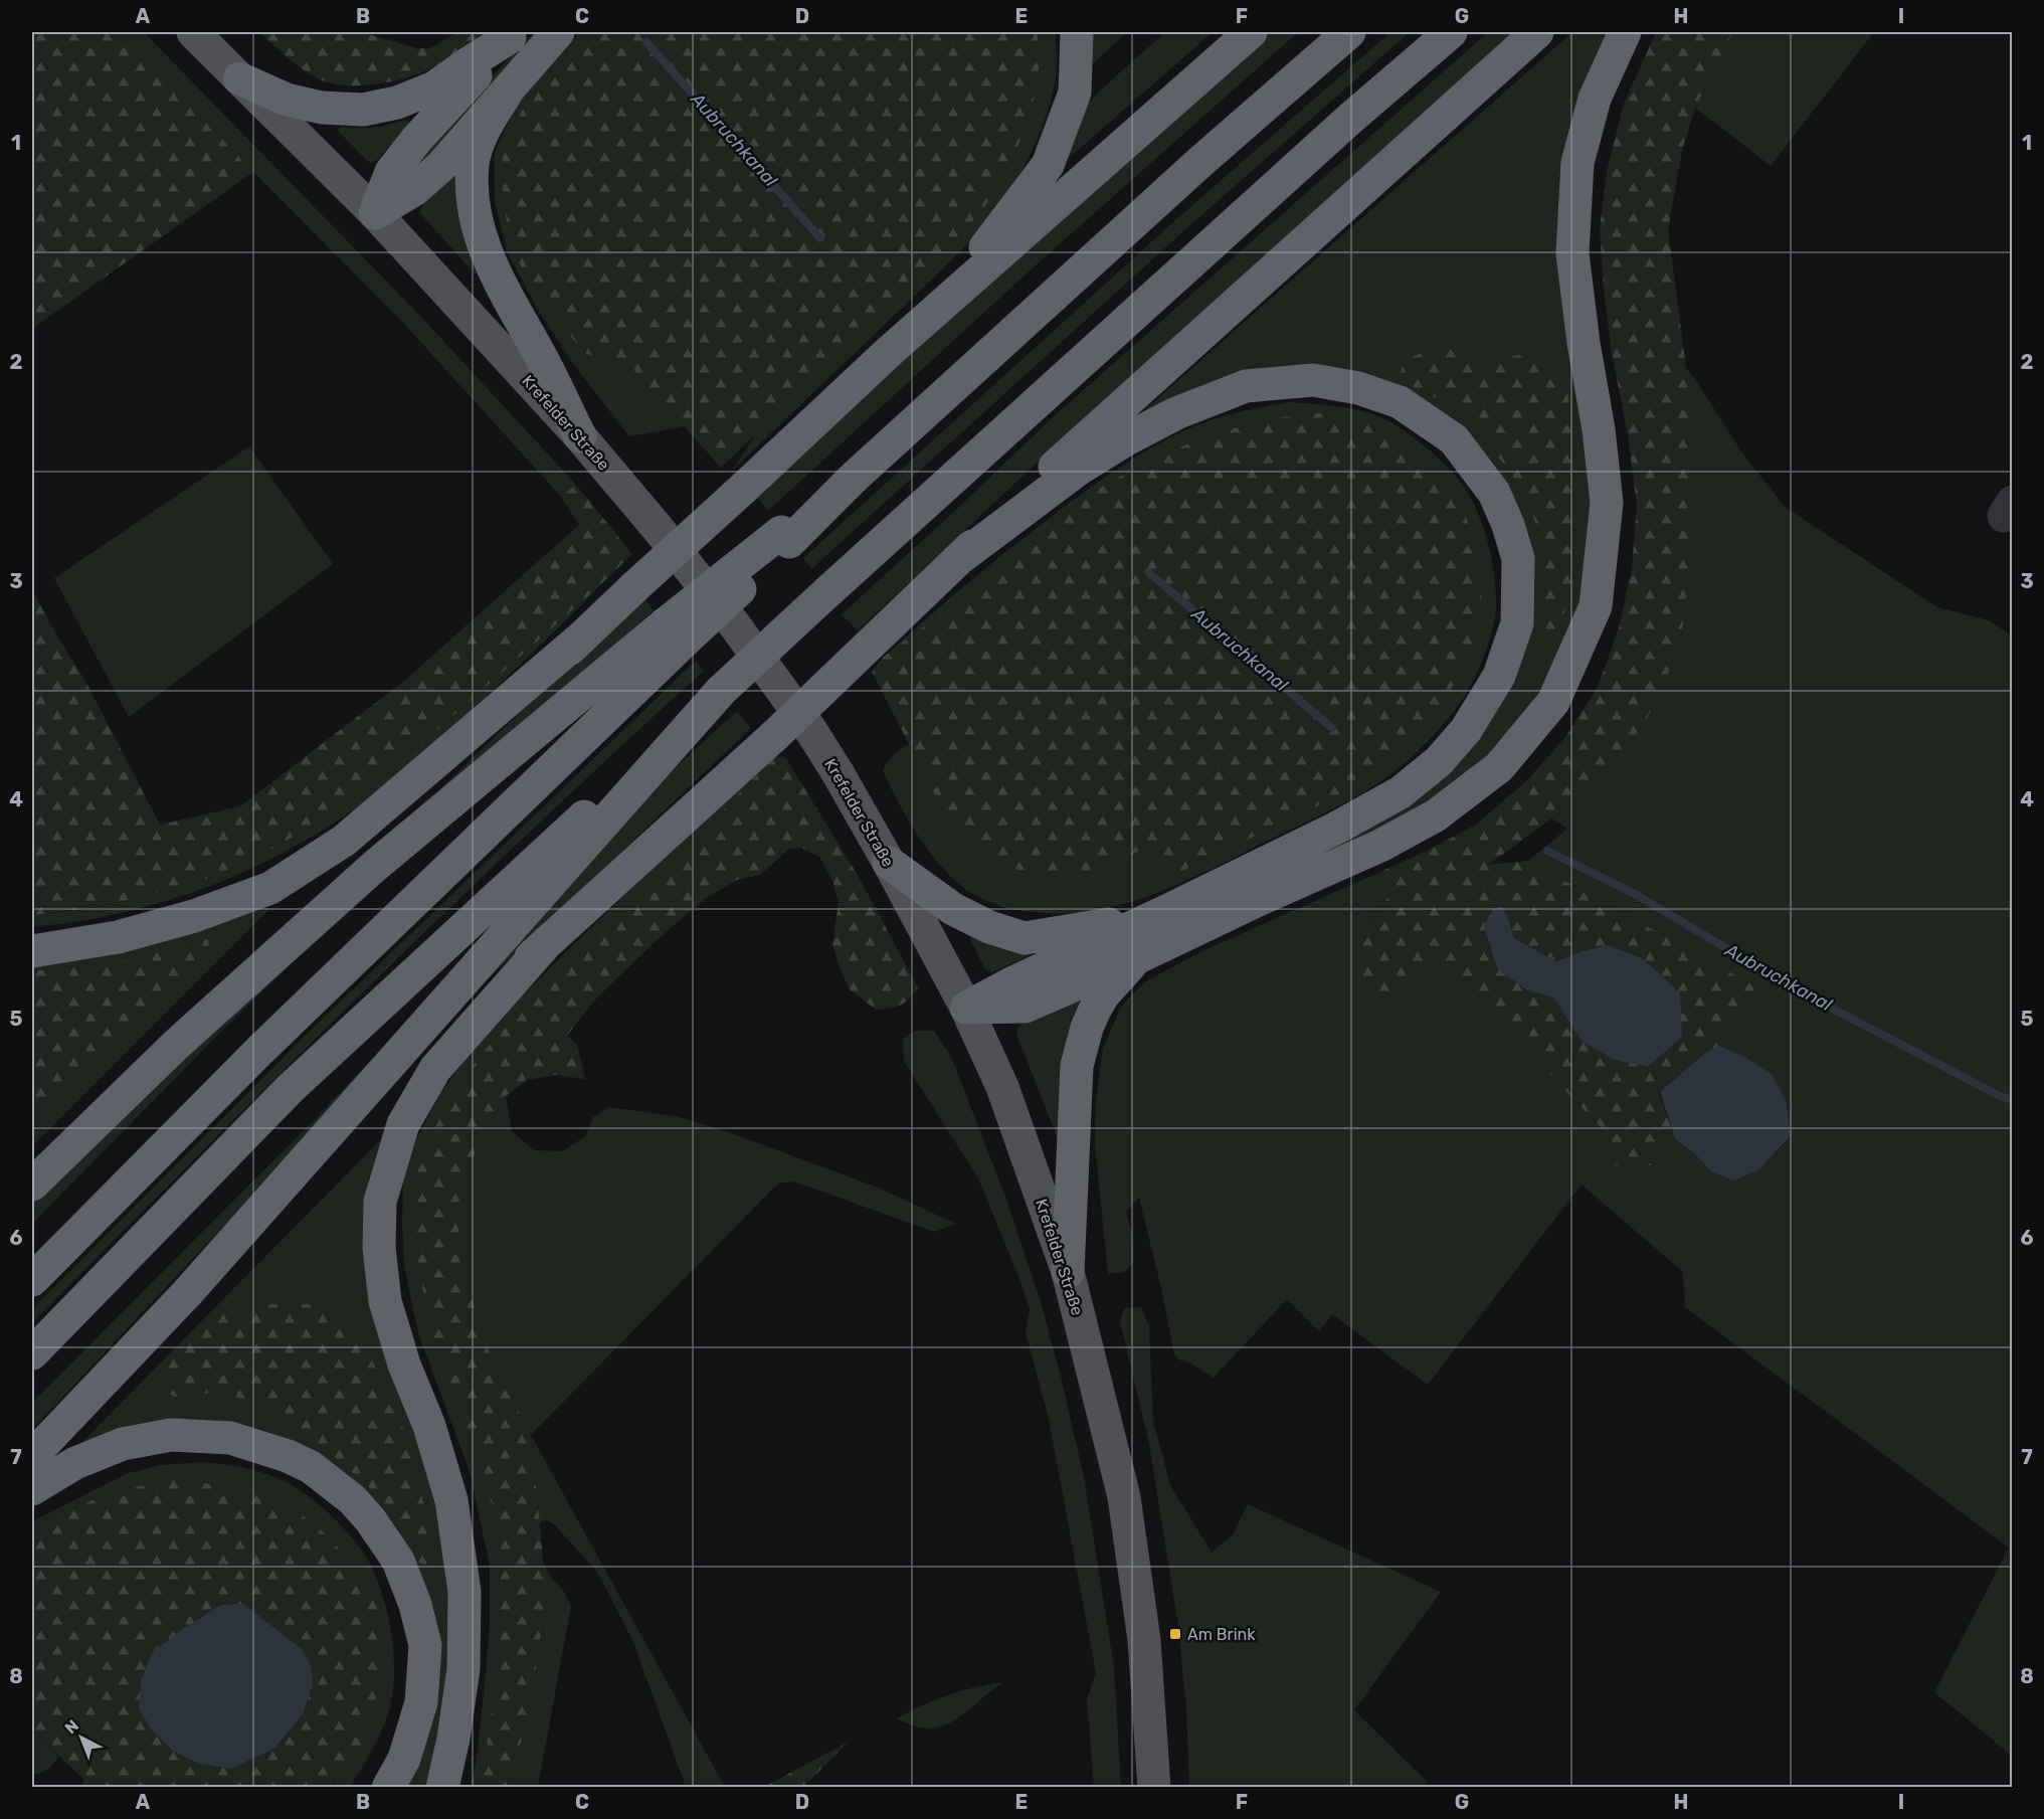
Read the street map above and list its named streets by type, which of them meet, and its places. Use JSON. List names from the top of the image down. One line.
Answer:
{"streets":{"main road":["Krefelder Straße"]},"water":["Aubruchkanal"],"places":{"transit":["Am Brink"]},"north":"top left","grid":{"columns":["A","B","C","D","E","F","G","H","I"],"rows":["1","2","3","4","5","6","7","8"]}}
